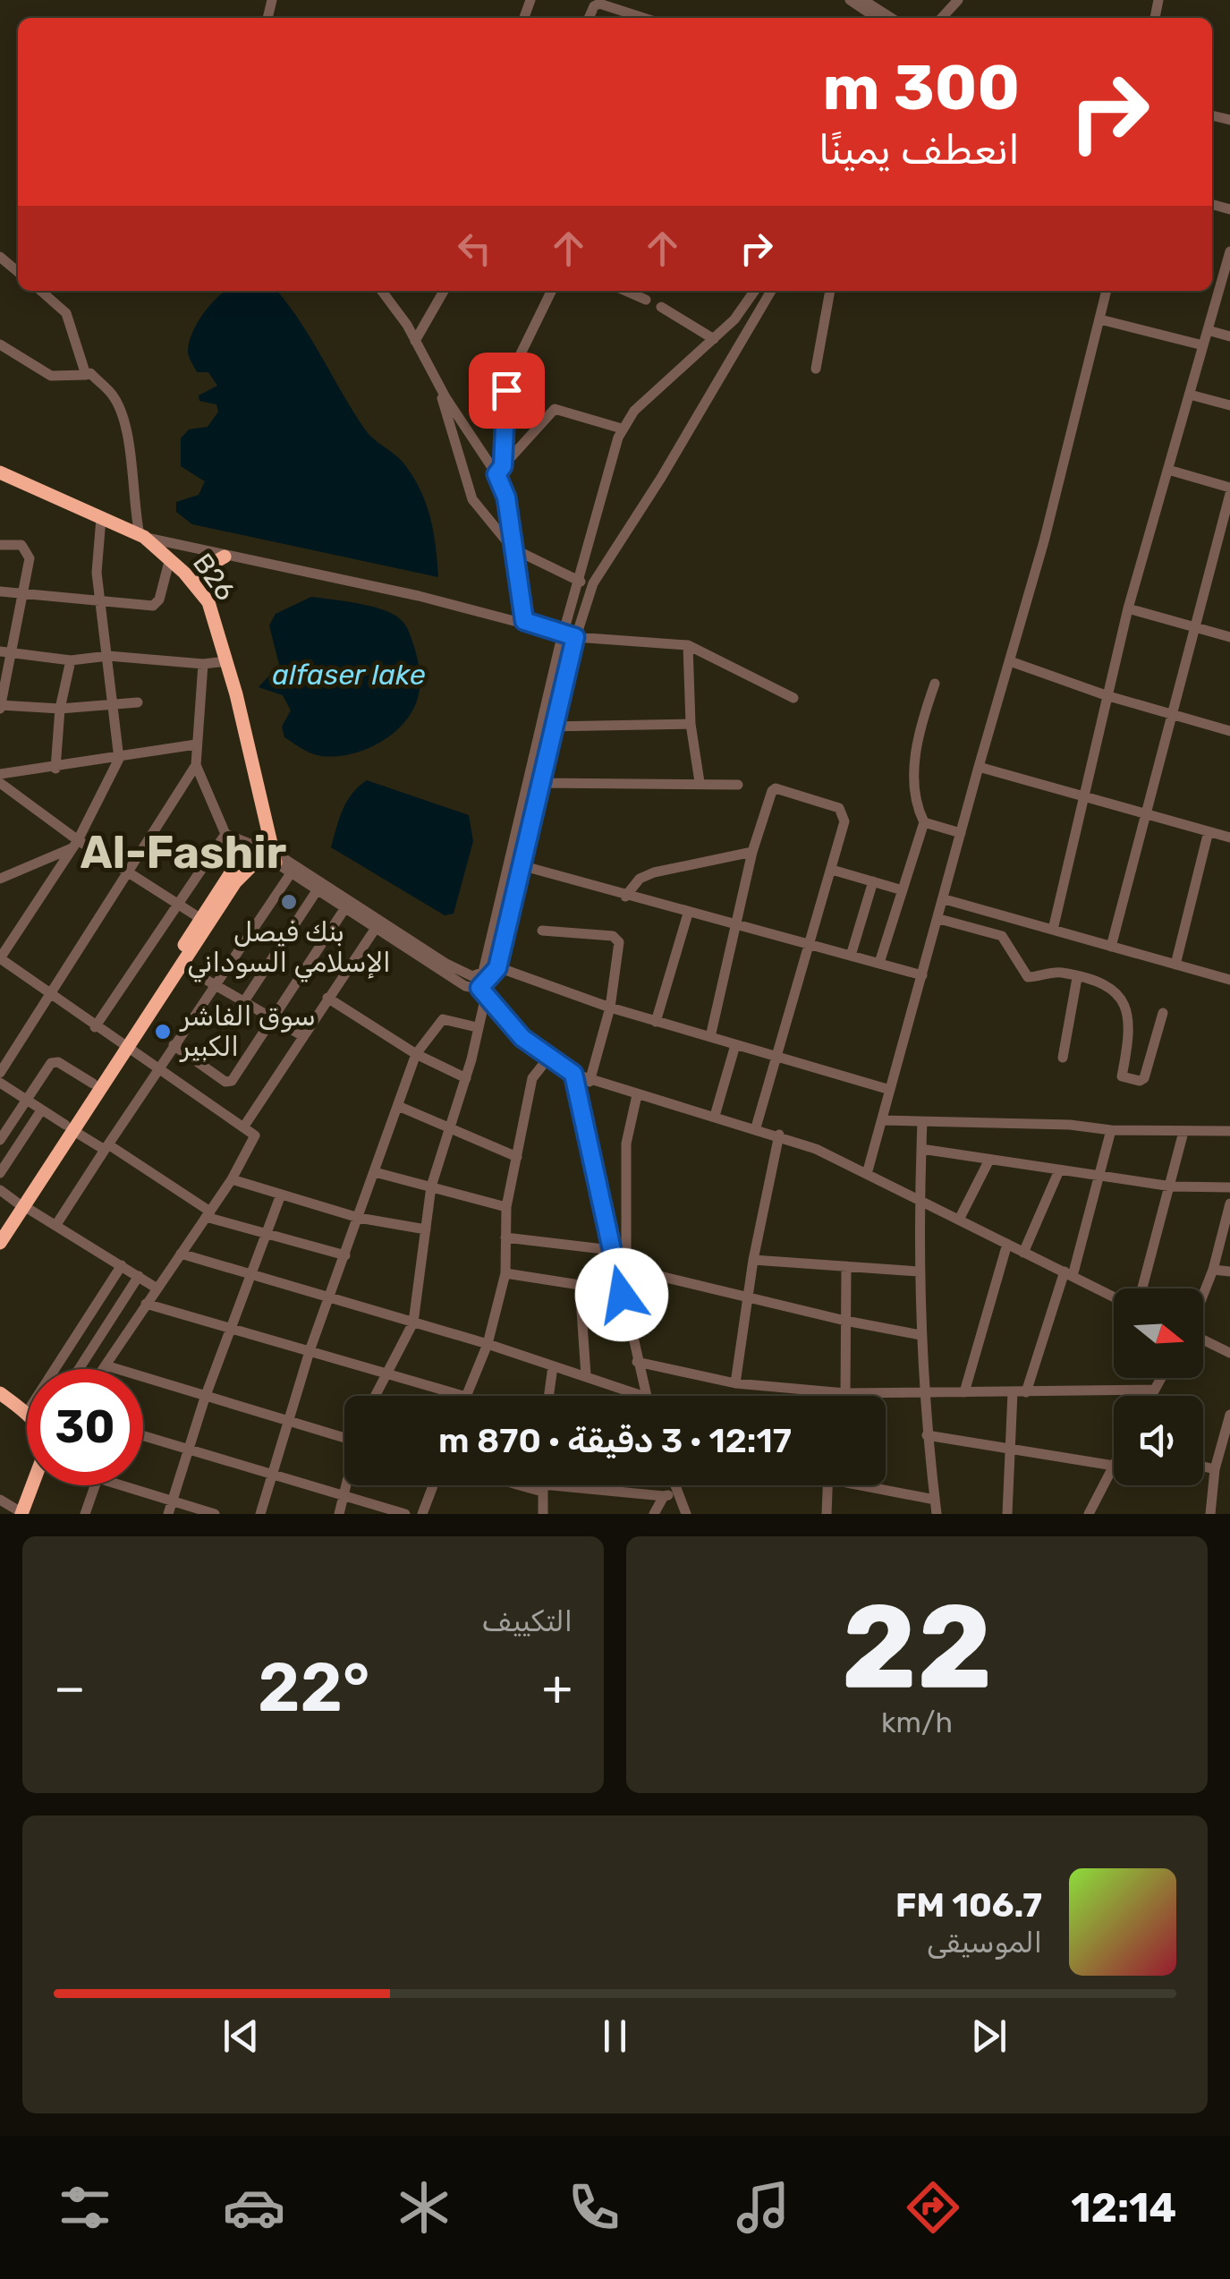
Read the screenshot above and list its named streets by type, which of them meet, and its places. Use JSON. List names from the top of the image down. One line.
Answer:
{"streets":{"highway":["B26"]},"districts":["Al-Fashir"],"water":["alfaser lake"],"places":["بنك فيصل الإسلامي السوداني","سوق الفاشر الكبير"],"north":"right","page":{"turn":["300 m","انعطف يمينًا"],"limit":"30","trip":"12:17 · 3 دقيقة · 870 m","tile":[["22","km/h"],"التكييف"],"heat":["−","22°","+"],"song":["106.7 FM","الموسيقى"],"tabs":"12:14"}}
